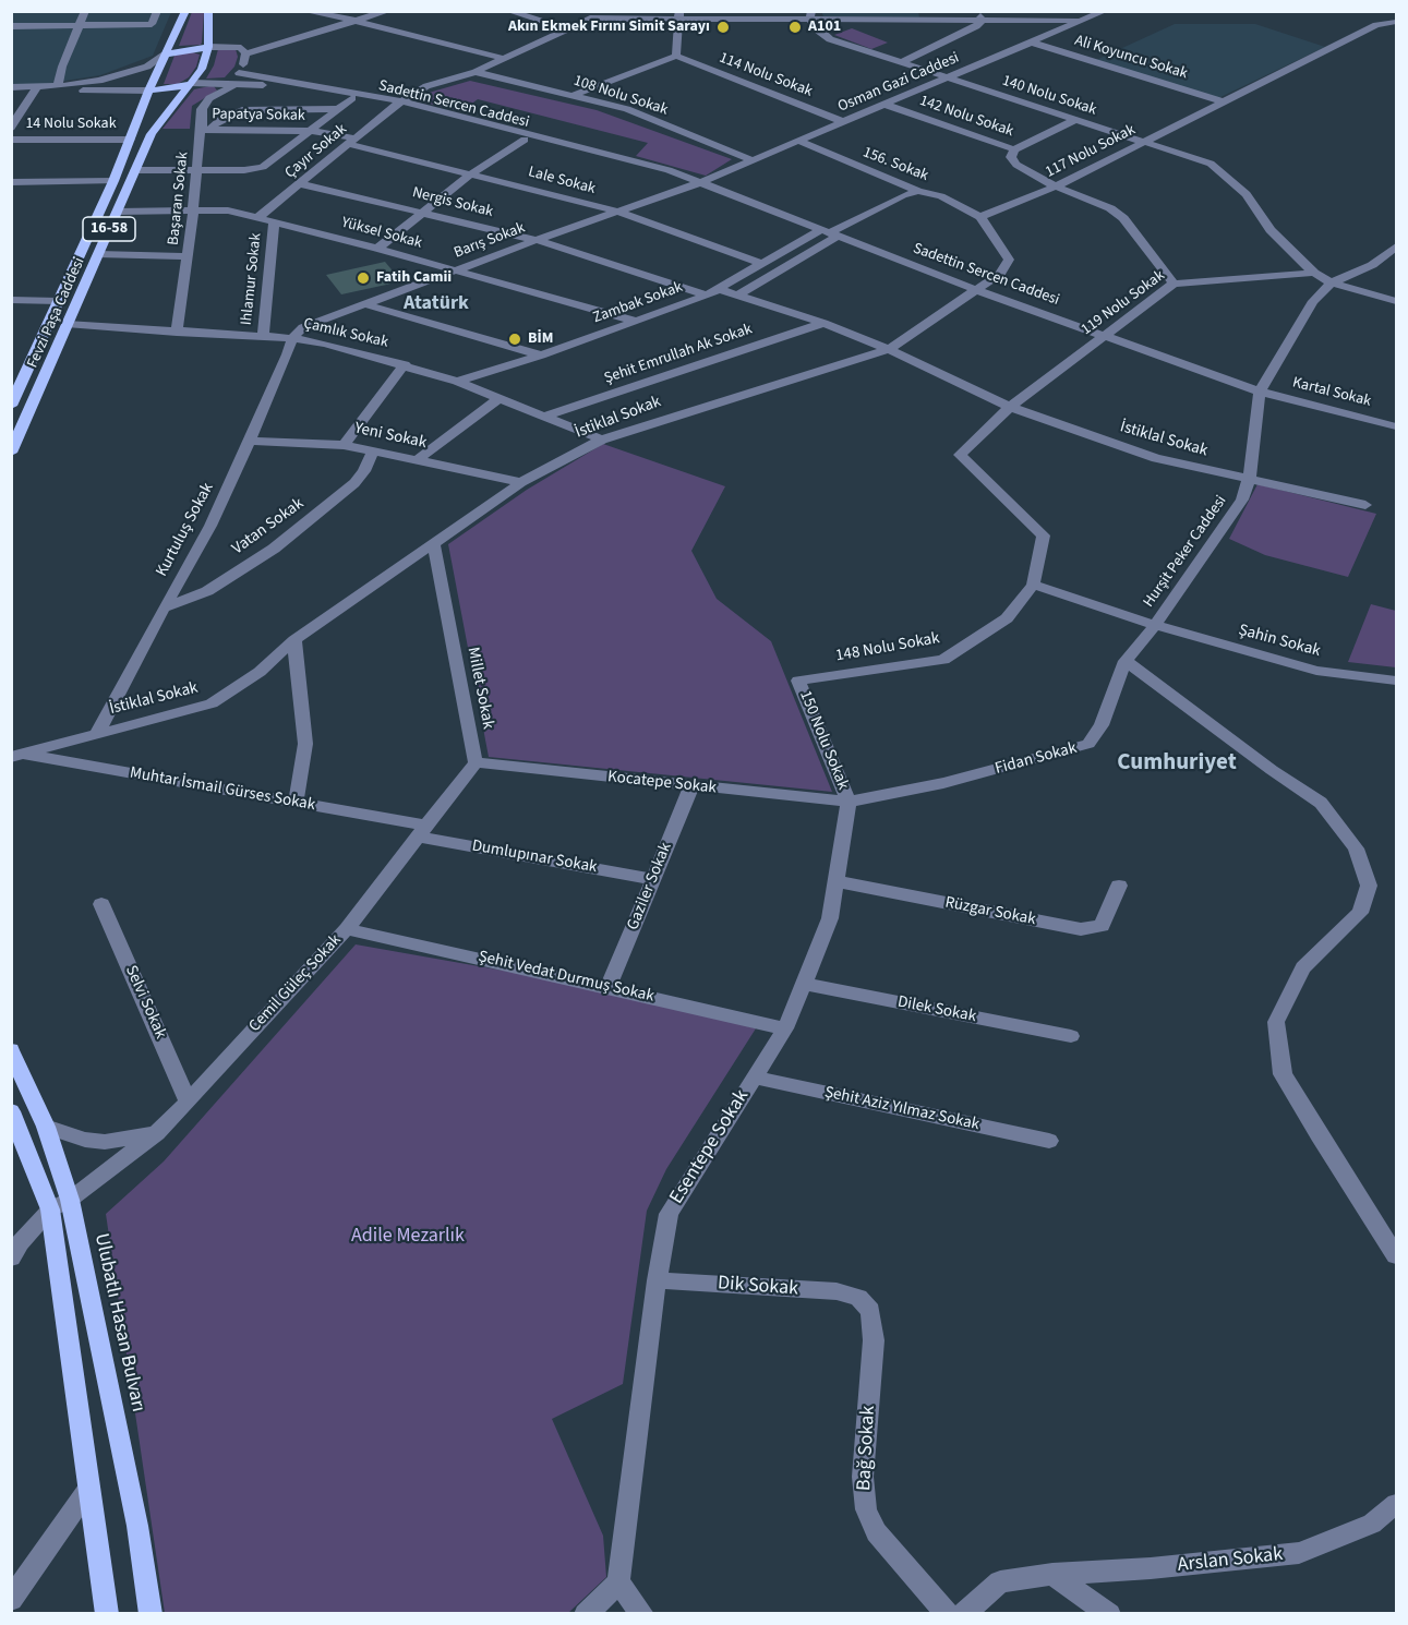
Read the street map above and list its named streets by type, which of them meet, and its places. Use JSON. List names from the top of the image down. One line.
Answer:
{"streets":{"main road":["16-58","Fevzi Paşa Caddesi","Ulubatlı Hasan Bulvarı"],"street":["Ali Koyuncu Sokak","114 Nolu Sokak","Osman Gazi Caddesi","108 Nolu Sokak","140 Nolu Sokak","Sadettin Sercen Caddesi","Papatya Sokak","142 Nolu Sokak","14 Nolu Sokak","Çayır Sokak","117 Nolu Sokak","156. Sokak","Lale Sokak","Başaran Sokak","Nergis Sokak","Yüksel Sokak","Barış Sokak","Ihlamur Sokak","Zambak Sokak","119 Nolu Sokak","Çamlık Sokak","Şehit Emrullah Ak Sokak","Kartal Sokak","İstiklal Sokak","Yeni Sokak","Vatan Sokak","Kurtuluş Sokak","Hurşit Peker Caddesi","Şahin Sokak","148 Nolu Sokak","Millet Sokak","150 Nolu Sokak","Fidan Sokak","Kocatepe Sokak","Muhtar İsmail Gürses Sokak","Dumlupınar Sokak","Gaziler Sokak","Rüzgar Sokak","Şehit Vedat Durmuş Sokak","Cemil Güleç Sokak","Selvi Sokak","Dilek Sokak","Şehit Aziz Yılmaz Sokak","Esentepe Sokak","Dik Sokak","Bağ Sokak","Arslan Sokak"]},"crossings":[["Ali Koyuncu Sokak","Osman Gazi Caddesi"],["Ali Koyuncu Sokak","117 Nolu Sokak"],["114 Nolu Sokak","Osman Gazi Caddesi"],["Osman Gazi Caddesi","108 Nolu Sokak"],["Osman Gazi Caddesi","140 Nolu Sokak"],["Osman Gazi Caddesi","Sadettin Sercen Caddesi"],["Osman Gazi Caddesi","142 Nolu Sokak"],["Osman Gazi Caddesi","156. Sokak"],["Osman Gazi Caddesi","Barış Sokak"],["108 Nolu Sokak","Çayır Sokak"],["140 Nolu Sokak","117 Nolu Sokak"],["140 Nolu Sokak","119 Nolu Sokak"],["140 Nolu Sokak","Hurşit Peker Caddesi"],["Sadettin Sercen Caddesi","Çayır Sokak"],["Sadettin Sercen Caddesi","Başaran Sokak"],["Sadettin Sercen Caddesi","Barış Sokak"],["Sadettin Sercen Caddesi","Zambak Sokak"],["Sadettin Sercen Caddesi","119 Nolu Sokak"],["Sadettin Sercen Caddesi","Fevzi Paşa Caddesi"],["Sadettin Sercen Caddesi","Kartal Sokak"],["Sadettin Sercen Caddesi","Hurşit Peker Caddesi"],["Papatya Sokak","Çayır Sokak"],["Papatya Sokak","Lale Sokak"],["Papatya Sokak","Başaran Sokak"],["142 Nolu Sokak","117 Nolu Sokak"],["142 Nolu Sokak","119 Nolu Sokak"],["14 Nolu Sokak","Fevzi Paşa Caddesi"],["Çayır Sokak","Lale Sokak"],["Çayır Sokak","Nergis Sokak"],["Çayır Sokak","Yüksel Sokak"],["117 Nolu Sokak","156. Sokak"],["Lale Sokak","Barış Sokak"],["Lale Sokak","Zambak Sokak"],["Başaran Sokak","Yüksel Sokak"],["Başaran Sokak","Çamlık Sokak"],["Nergis Sokak","Barış Sokak"],["Nergis Sokak","Zambak Sokak"],["Yüksel Sokak","Barış Sokak"],["Yüksel Sokak","Ihlamur Sokak"],["Yüksel Sokak","Zambak Sokak"],["Yüksel Sokak","Fevzi Paşa Caddesi"],["Barış Sokak","Çamlık Sokak"],["Barış Sokak","Kurtuluş Sokak"],["Ihlamur Sokak","Çamlık Sokak"],["Zambak Sokak","Çamlık Sokak"],["119 Nolu Sokak","İstiklal Sokak"],["119 Nolu Sokak","148 Nolu Sokak"],["Fevzi Paşa Caddesi","Çamlık Sokak"],["Çamlık Sokak","Şehit Emrullah Ak Sokak"],["Çamlık Sokak","İstiklal Sokak"],["Çamlık Sokak","Kurtuluş Sokak"],["Kartal Sokak","Hurşit Peker Caddesi"],["İstiklal Sokak","Yeni Sokak"],["İstiklal Sokak","Kurtuluş Sokak"],["İstiklal Sokak","Hurşit Peker Caddesi"],["İstiklal Sokak","148 Nolu Sokak"],["İstiklal Sokak","Millet Sokak"],["İstiklal Sokak","Muhtar İsmail Gürses Sokak"],["Yeni Sokak","Vatan Sokak"],["Yeni Sokak","Kurtuluş Sokak"],["Vatan Sokak","Kurtuluş Sokak"],["Hurşit Peker Caddesi","Şahin Sokak"],["Hurşit Peker Caddesi","Fidan Sokak"],["Şahin Sokak","148 Nolu Sokak"],["Şahin Sokak","Fidan Sokak"],["148 Nolu Sokak","150 Nolu Sokak"],["Millet Sokak","Kocatepe Sokak"],["150 Nolu Sokak","Fidan Sokak"],["150 Nolu Sokak","Kocatepe Sokak"],["150 Nolu Sokak","Esentepe Sokak"],["Fidan Sokak","Kocatepe Sokak"],["Fidan Sokak","Esentepe Sokak"],["Kocatepe Sokak","Gaziler Sokak"],["Kocatepe Sokak","Esentepe Sokak"],["Muhtar İsmail Gürses Sokak","Dumlupınar Sokak"],["Muhtar İsmail Gürses Sokak","Cemil Güleç Sokak"],["Dumlupınar Sokak","Gaziler Sokak"],["Dumlupınar Sokak","Cemil Güleç Sokak"],["Gaziler Sokak","Şehit Vedat Durmuş Sokak"],["Rüzgar Sokak","Esentepe Sokak"],["Şehit Vedat Durmuş Sokak","Cemil Güleç Sokak"],["Şehit Vedat Durmuş Sokak","Esentepe Sokak"],["Cemil Güleç Sokak","Selvi Sokak"],["Cemil Güleç Sokak","Ulubatlı Hasan Bulvarı"],["Dilek Sokak","Esentepe Sokak"],["Şehit Aziz Yılmaz Sokak","Esentepe Sokak"],["Esentepe Sokak","Dik Sokak"],["Dik Sokak","Bağ Sokak"]],"districts":["Atatürk","Cumhuriyet"],"parks":["Adile Mezarlık"],"places":["Akın Ekmek Fırını Simit Sarayı","A101","Fatih Camii","BİM"]}
